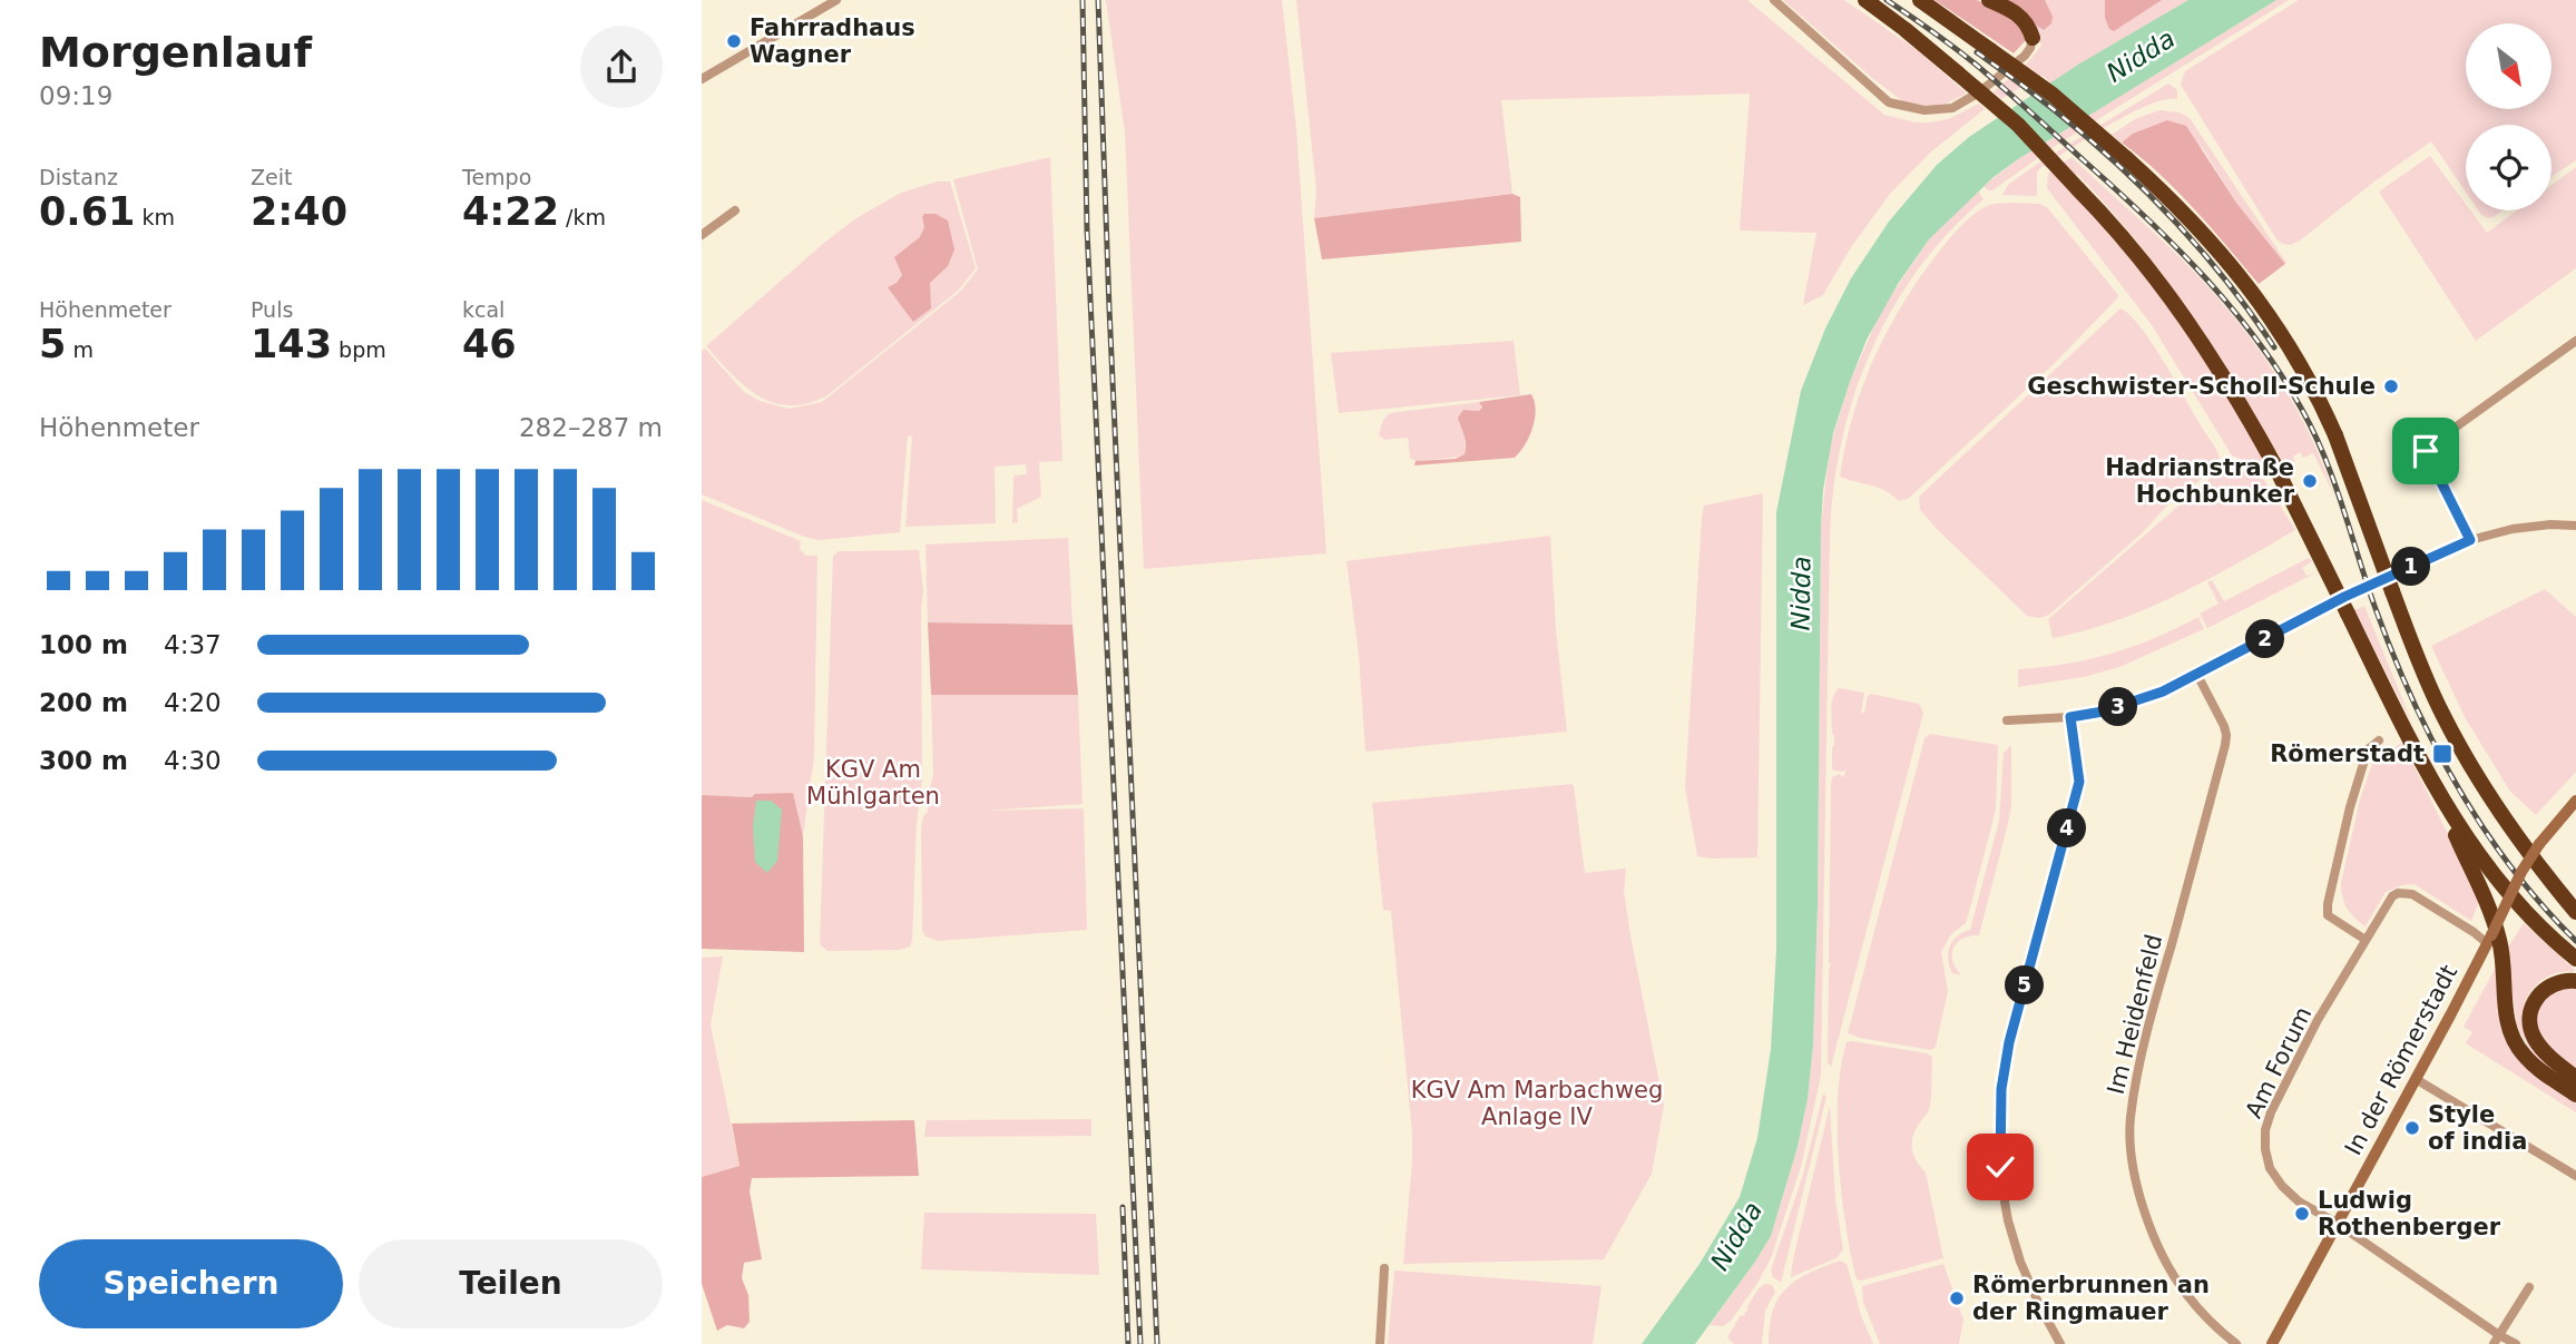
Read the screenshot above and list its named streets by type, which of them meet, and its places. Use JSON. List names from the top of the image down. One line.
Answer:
{"streets":{"street":["Im Heidenfeld","In der Römerstadt","Am Forum"]},"crossings":[["In der Römerstadt","Am Forum"]],"water":["Nidda"],"parks":["KGV Am Mühlgarten","KGV Am Marbachweg Anlage IV"],"places":{"other":["Fahrradhaus Wagner","Geschwister-Scholl-Schule","Hadrianstraße Hochbunker","Style of india","Ludwig Rothenberger","Römerbrunnen an der Ringmauer"],"transit":["Römerstadt"]},"north":"bottom right","page":{"heading":["Morgenlauf","09:19"],"stats":[["Distanz","0.61 km"],["Zeit","2:40"],["Tempo","4:22 /km"],["Höhenmeter","5 m"],["Puls","143 bpm"],["kcal","46"]],"chart":["Höhenmeter","282–287 m"],"pins":["1","2","3","4","5"],"list":[{"name":"100 m","note":"4:37"},{"name":"200 m","note":"4:20"},{"name":"300 m","note":"4:30"}],"buttons":["Speichern","Teilen"]}}
